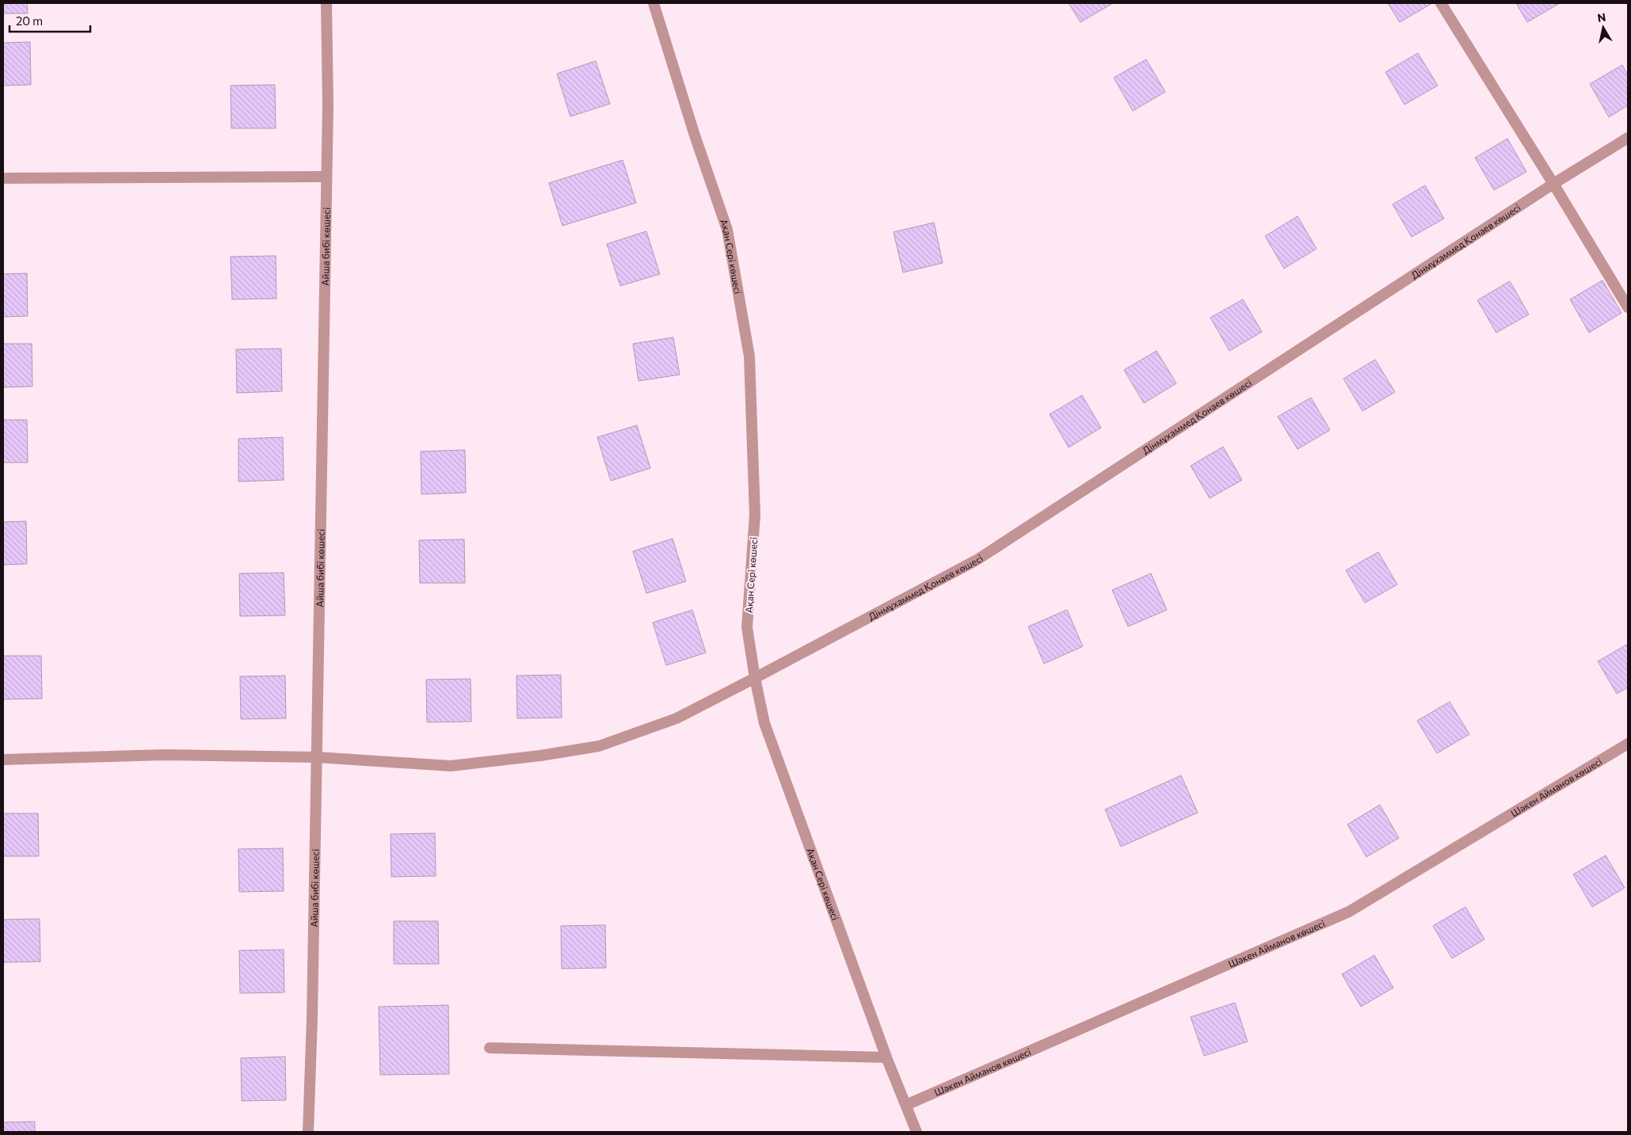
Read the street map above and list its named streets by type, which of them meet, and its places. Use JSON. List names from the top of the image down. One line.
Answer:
{"streets":{"street":["Дінмұхаммед Қонаев көшесі","Айша бибі көшесі","Ақан Сері көшесі","Шәкен Айманов көшесі"]},"crossings":[["Дінмұхаммед Қонаев көшесі","Айша бибі көшесі"],["Дінмұхаммед Қонаев көшесі","Ақан Сері көшесі"],["Ақан Сері көшесі","Шәкен Айманов көшесі"]],"scale_bar":"20 m","north":"top"}
